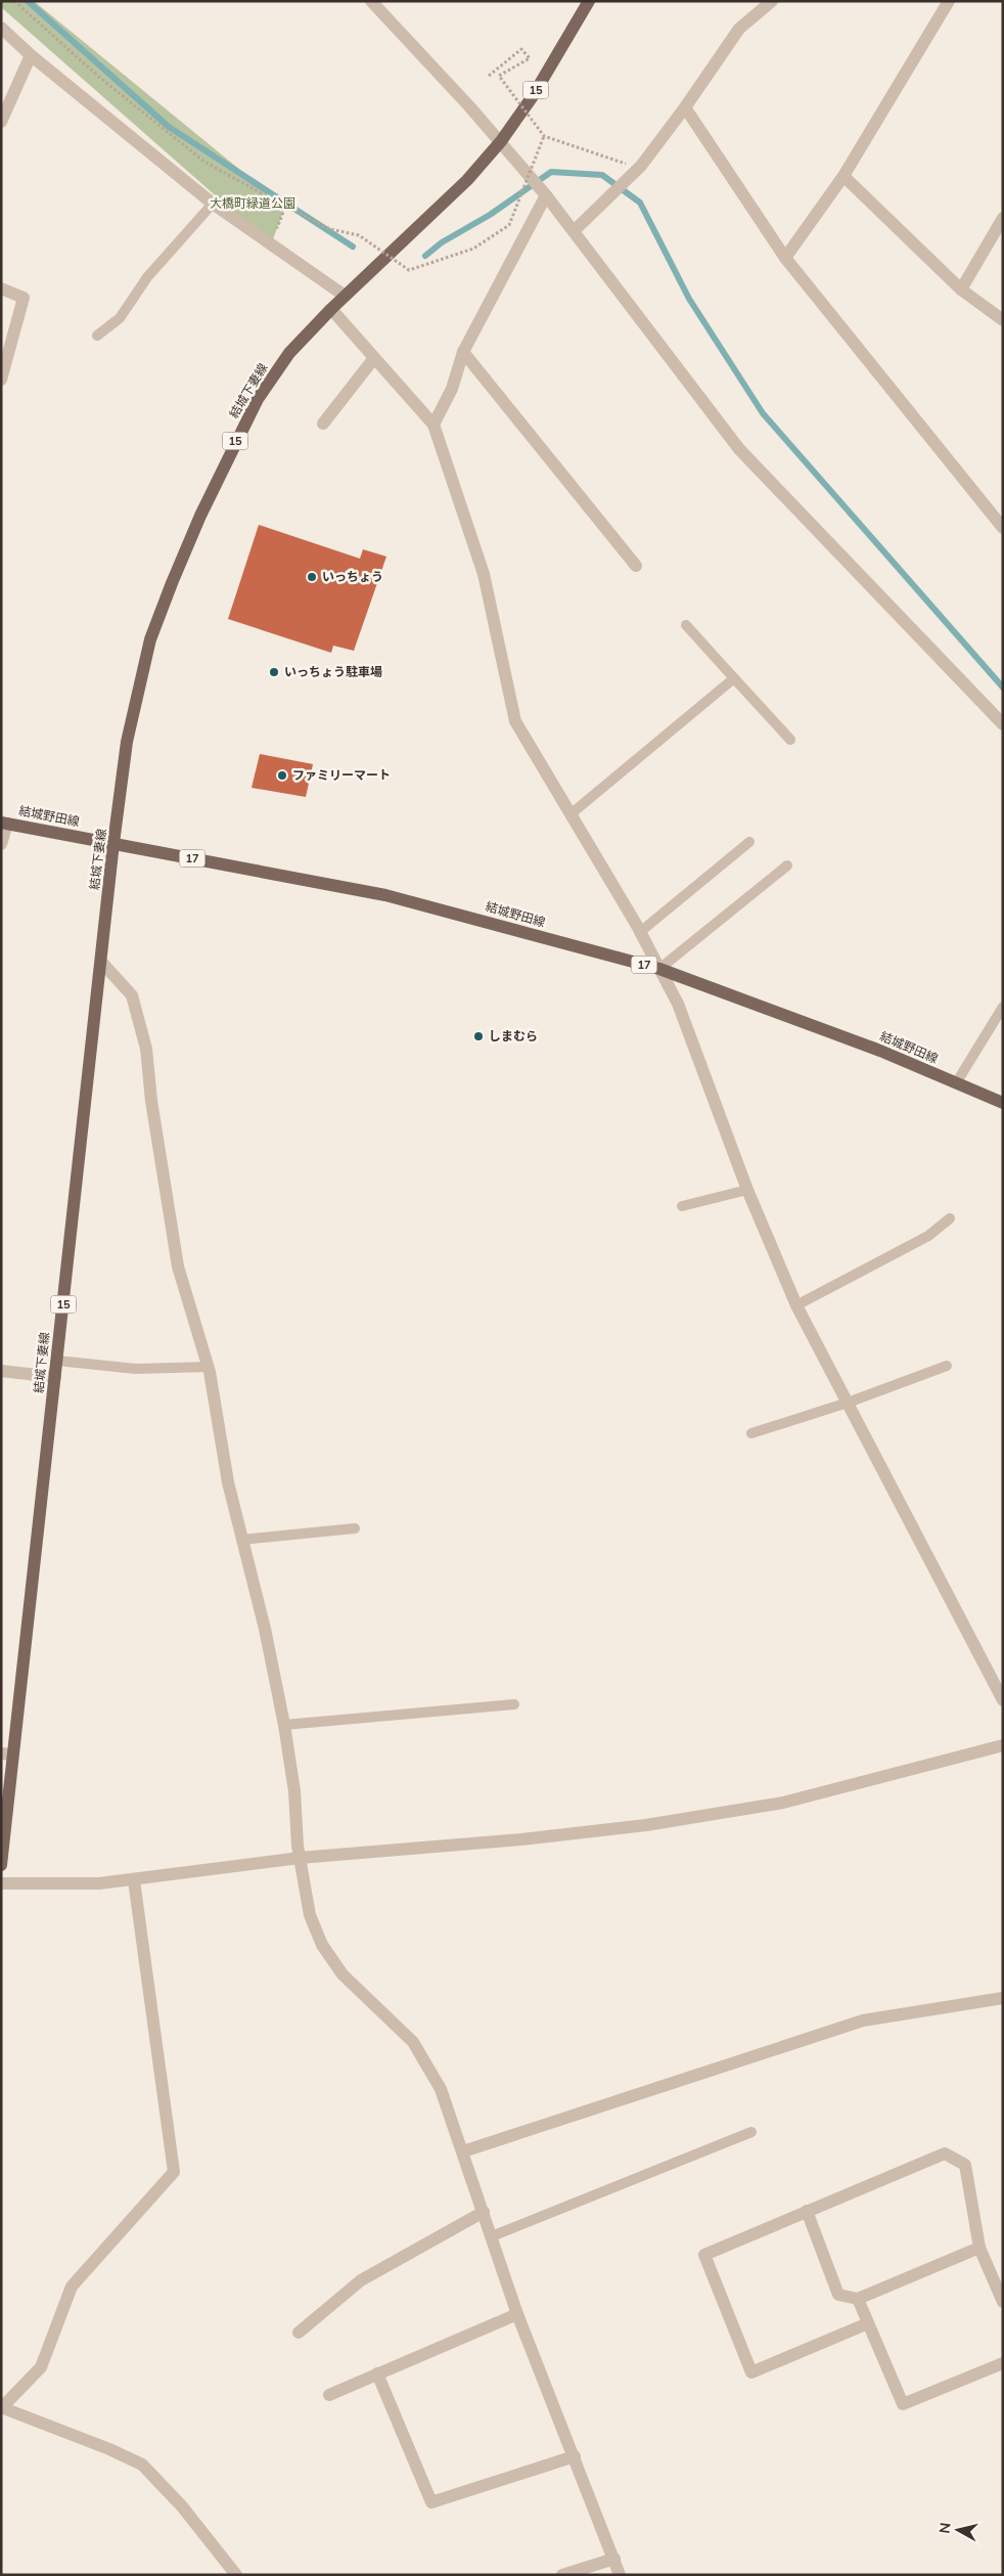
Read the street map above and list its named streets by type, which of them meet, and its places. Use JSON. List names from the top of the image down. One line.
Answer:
{"streets":{"main road":["15","結城下妻線","結城野田線","17"]},"crossings":[["結城下妻線","結城野田線"]],"parks":["大橋町緑道公園"],"places":["いっちょう","いっちょう駐車場","ファミリーマート","しまむら"],"north":"left"}
